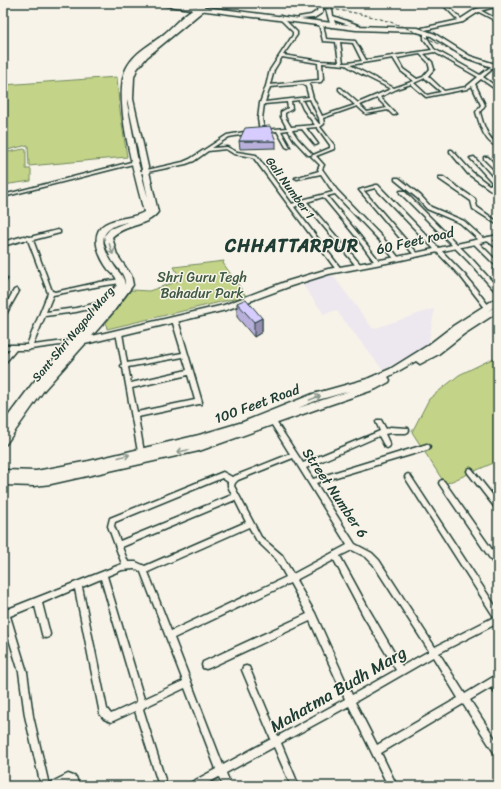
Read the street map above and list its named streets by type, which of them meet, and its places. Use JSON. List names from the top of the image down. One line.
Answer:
{"streets":{"street":["Gali Number 1","60 Feet road","Sant Shri Nagpal Marg","100 Feet Road","Street Number 6","Mahatma Budh Marg"]},"crossings":[["Gali Number 1","60 Feet road"],["60 Feet road","Sant Shri Nagpal Marg"],["100 Feet Road","Street Number 6"],["Street Number 6","Mahatma Budh Marg"]],"districts":["CHHATTARPUR"],"parks":["Shri Guru Tegh Bahadur Park"]}
